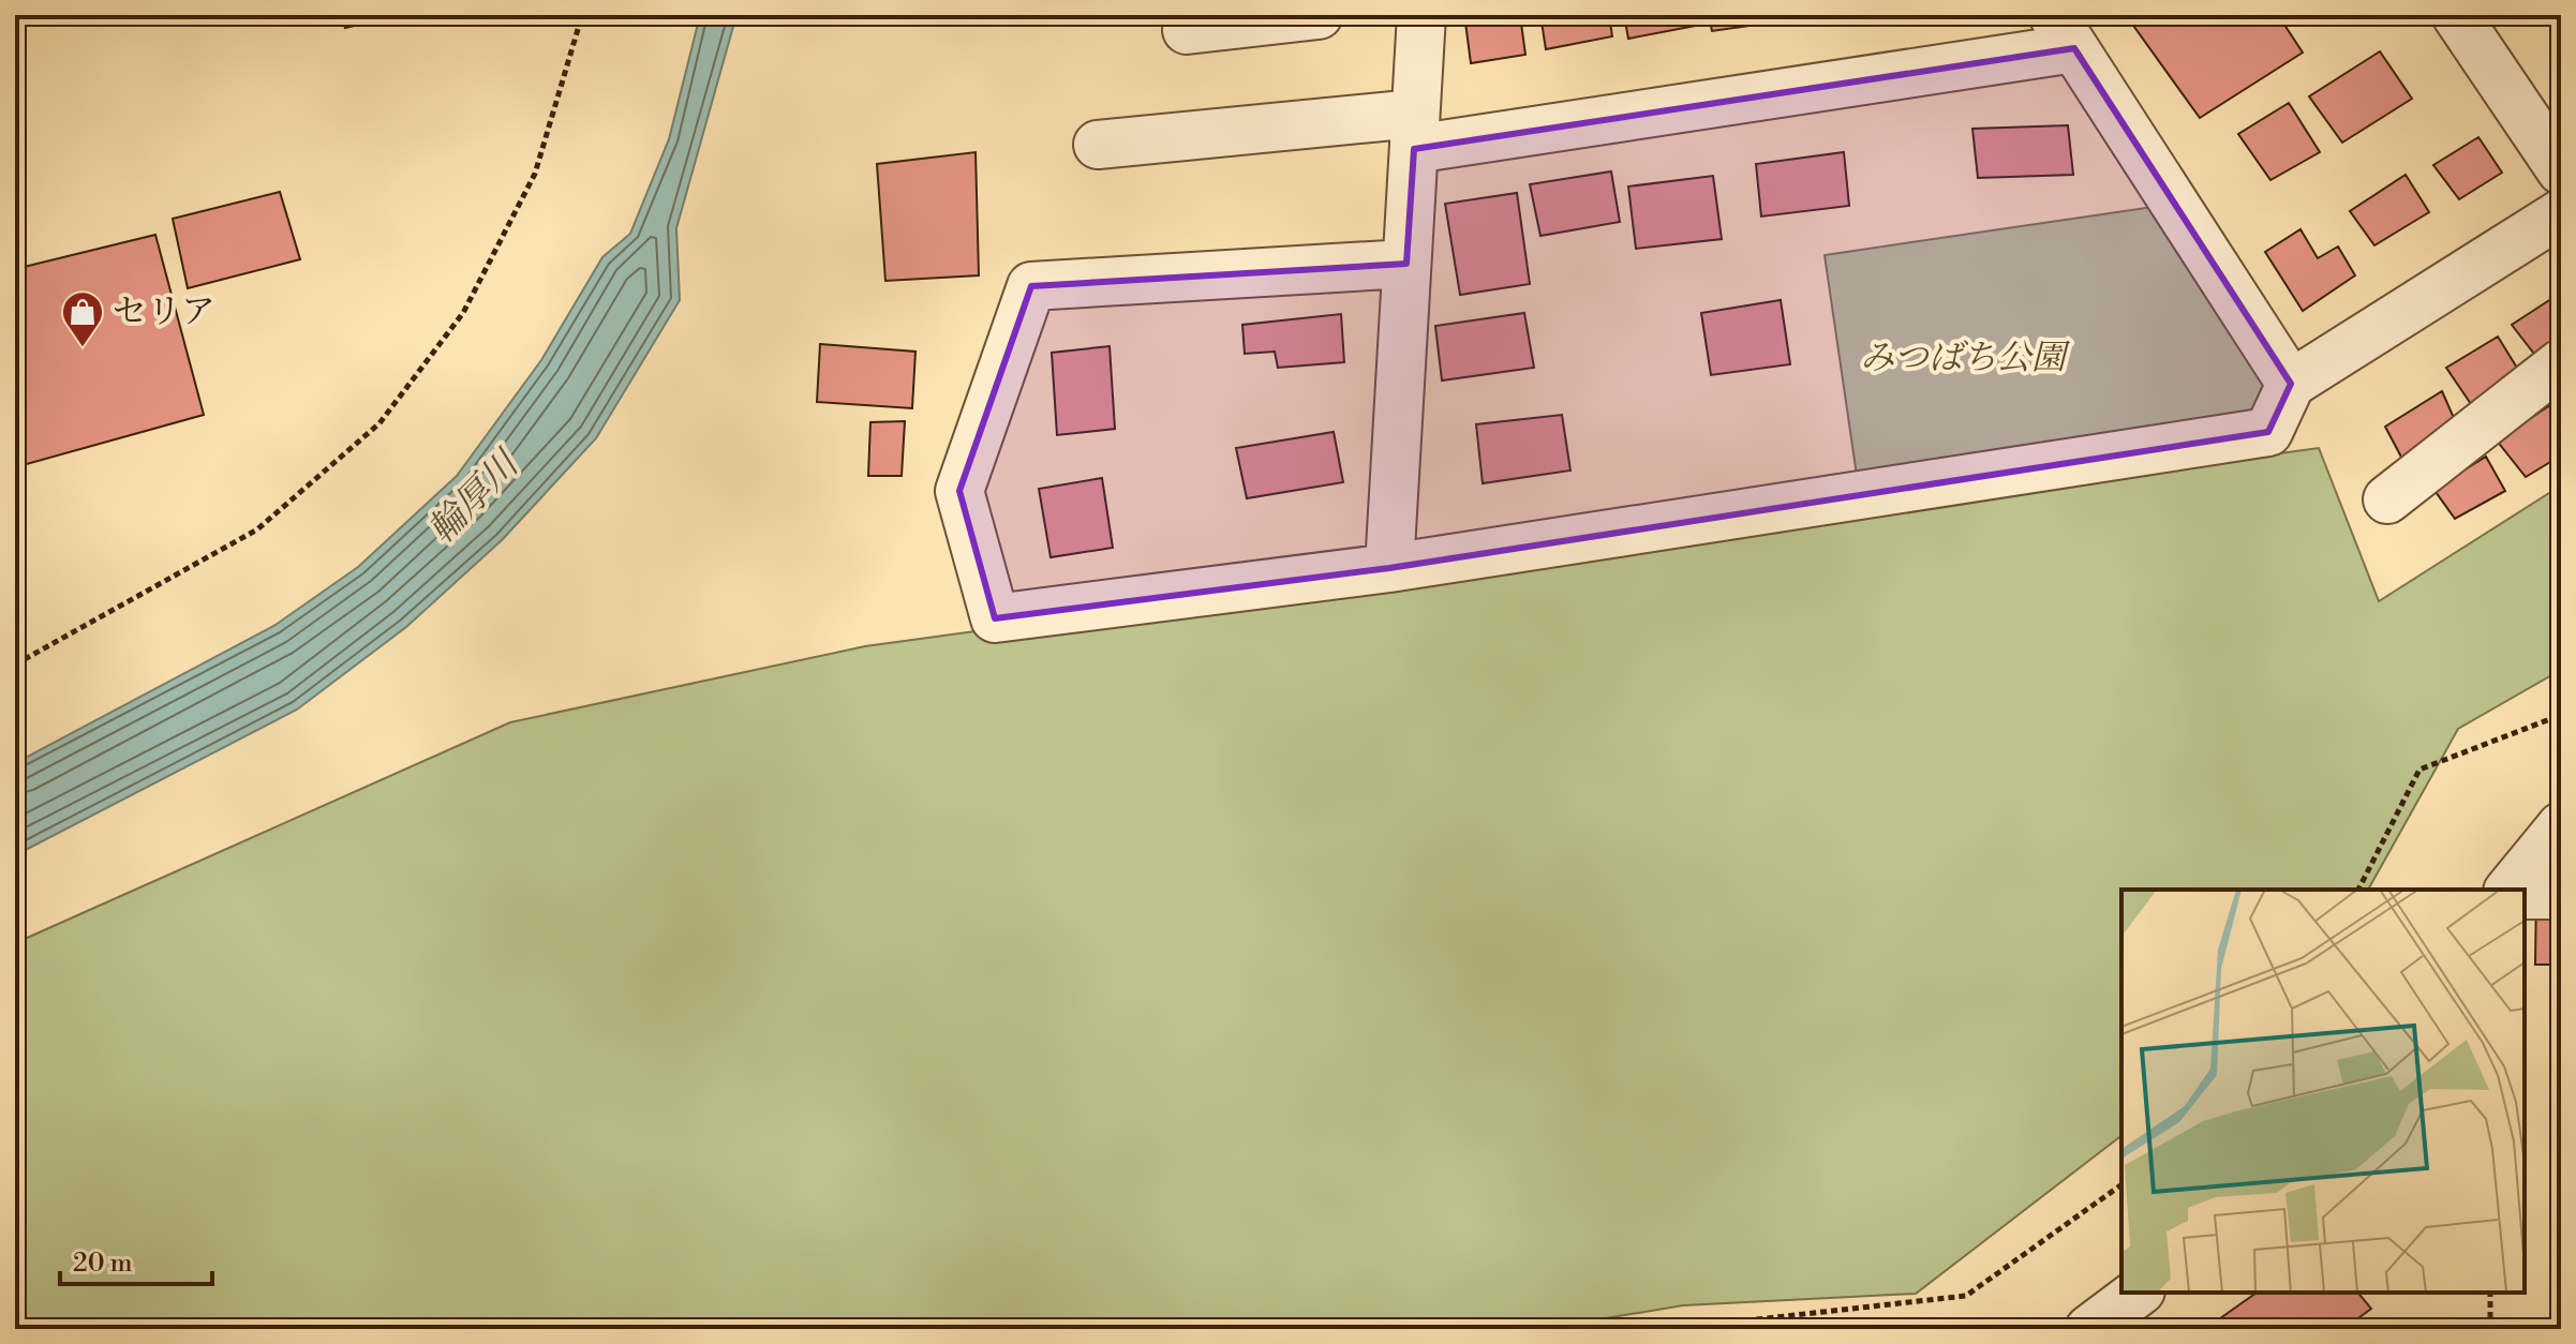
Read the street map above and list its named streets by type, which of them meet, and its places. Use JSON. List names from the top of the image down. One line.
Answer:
{"water":["輪厚川"],"parks":["みつばち公園"],"places":{"shop":["セリア"]},"scale_bar":"20 m"}
